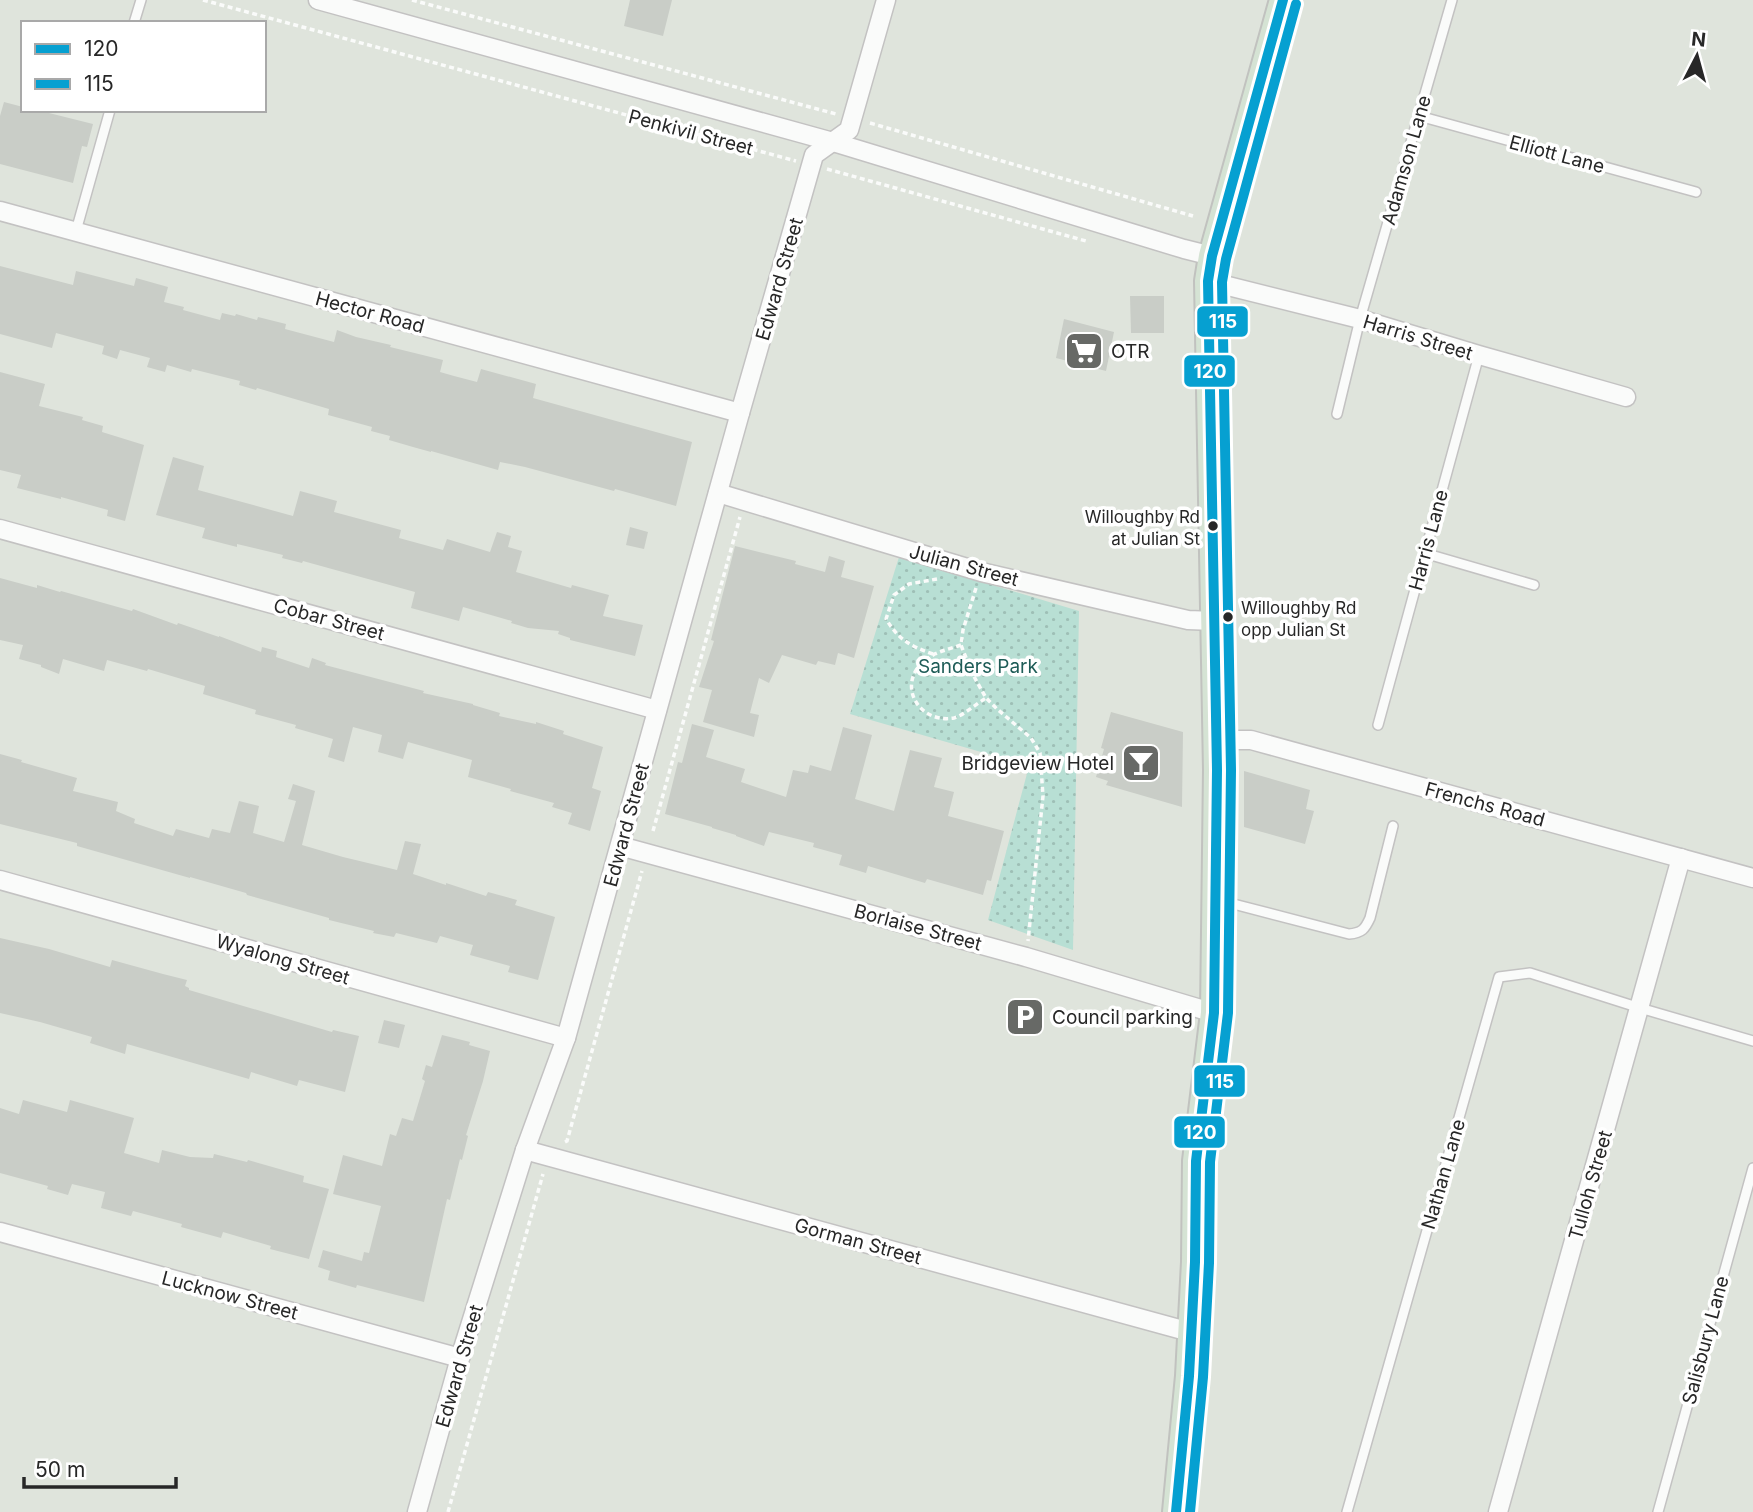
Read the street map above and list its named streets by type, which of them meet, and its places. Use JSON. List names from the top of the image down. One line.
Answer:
{"streets":{"street":["Penkivil Street","Edward Street","Hector Road","Harris Street","Julian Street","Cobar Street","Frenchs Road","Borlaise Street","Wyalong Street","Tulloh Street","Gorman Street","Lucknow Street"],"lane":["Elliott Lane","Adamson Lane","Harris Lane","Nathan Lane","Salisbury Lane"]},"crossings":[["Penkivil Street","Edward Street"],["Penkivil Street","Harris Street"],["Elliott Lane","Adamson Lane"],["Adamson Lane","Harris Street"],["Edward Street","Hector Road"],["Edward Street","Julian Street"],["Edward Street","Cobar Street"],["Edward Street","Borlaise Street"],["Edward Street","Wyalong Street"],["Edward Street","Gorman Street"],["Edward Street","Lucknow Street"],["Harris Street","Harris Lane"],["Frenchs Road","Tulloh Street"],["Nathan Lane","Tulloh Street"]],"parks":["Sanders Park"],"places":{"supermarket":["OTR"],"other":["Willoughby Rd at Julian St","Willoughby Rd opp Julian St"],"bar":["Bridgeview Hotel"],"parking":["Council parking"]},"lines":["transit line 120","transit line 115"],"legend":["120","115"],"scale_bar":"50 m","north":"top"}
